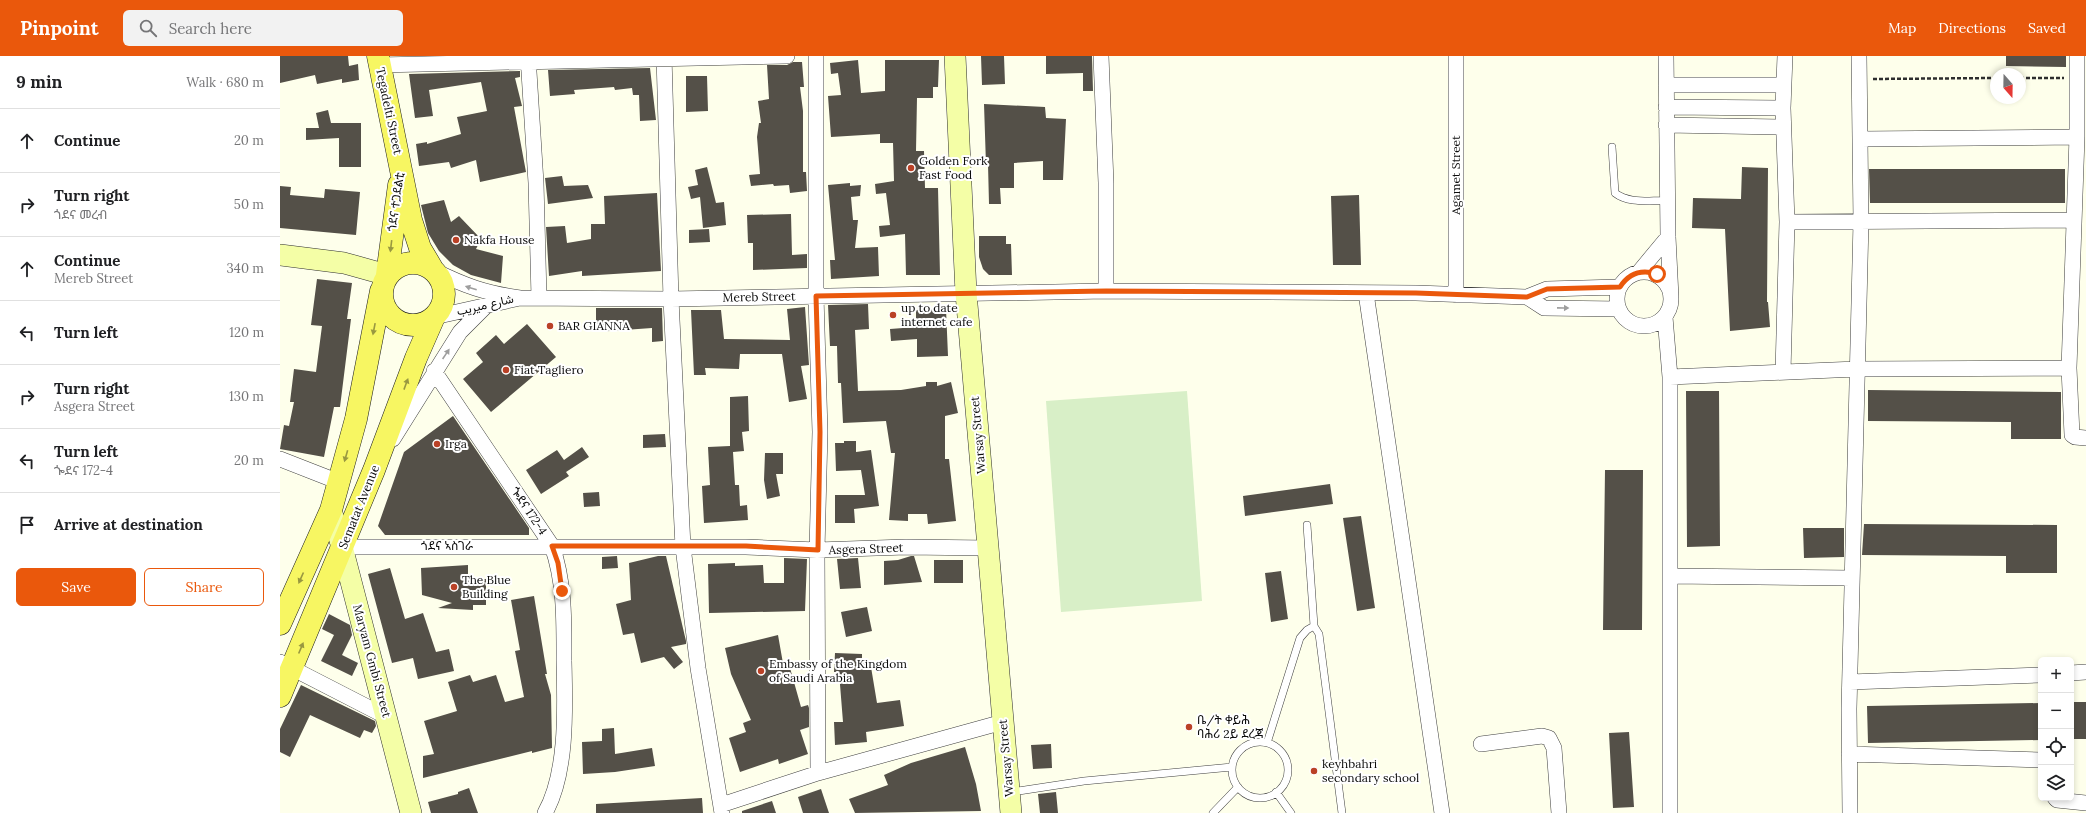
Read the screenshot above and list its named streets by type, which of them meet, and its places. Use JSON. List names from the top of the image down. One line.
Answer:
{"streets":{"main road":["Tegadelti Street","ጎደና ተጋደልቲ","Warsay Street","Sematat Avenue","Maryam Gmbi Street"],"street":["Agamet Street","Mereb Street","شارع ميريب","ጐደና 172-4","ጎደና ኣስገራ","Asgera Street"]},"crossings":[["Tegadelti Street","ጎደና ተጋደልቲ"],["Agamet Street","Mereb Street"],["ጎደና ተጋደልቲ","شارع ميريب"],["ጎደና ተጋደልቲ","Sematat Avenue"],["Mereb Street","شارع ميريب"],["Mereb Street","Warsay Street"],["شارع ميريب","Sematat Avenue"],["Warsay Street","Asgera Street"],["Sematat Avenue","ጎደና ኣስገራ"],["Sematat Avenue","Maryam Gmbi Street"],["ጐደና 172-4","ጎደና ኣስገራ"],["ጐደና 172-4","Asgera Street"],["ጎደና ኣስገራ","Asgera Street"],["ጎደና ኣስገራ","Maryam Gmbi Street"]],"one_way":["ጎደና ተጋደልቲ","شارع ميريب"],"places":["Golden Fork Fast Food","Nakfa House","up to date internet cafe","BAR GIANNA","Fiat Tagliero","Irga","The Blue Building","Embassy of the Kingdom of Saudi Arabia","ቤ/ት ቀይሕ ባሕሪ 2ይ ደረጃ","keyhbahri secondary school"],"north":"bottom","page":{"header":"Pinpoint","search":"Search here","nav":["Map","Directions","Saved"],"heading":["9 min","Walk · 680 m"],"list":[["Continue","20 m"],["Turn right","ጎደና መረብ","50 m"],["Continue","Mereb Street","340 m"],["Turn left","120 m"],["Turn right","Asgera Street","130 m"],["Turn left","ጐደና 172-4","20 m"],"Arrive at destination"],"buttons":["Save","Share"],"map_buttons":["+","−"]}}
